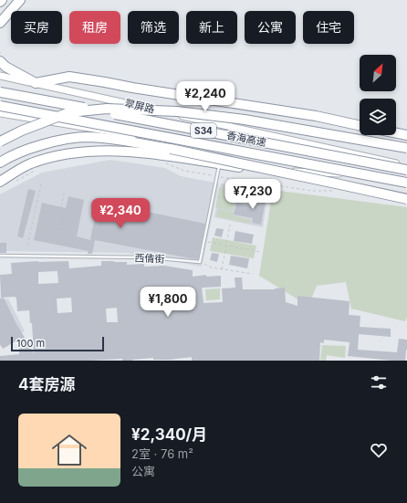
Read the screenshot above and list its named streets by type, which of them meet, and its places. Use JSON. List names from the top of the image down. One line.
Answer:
{"streets":{"highway":["S34","香海高速"],"main road":["翠屏路"],"lane":["西倩街"]},"scale_bar":"100 m","north":"top right","page":{"chip":["买房","租房","筛选","新上","公寓","住宅"],"price":["¥2,240","¥7,230","¥2,340","¥1,800"],"scale":"100 m","heading":"4套房源","list":[{"name":"¥2,340/月","note":"2室 · 76 m² · 公寓"}]}}
